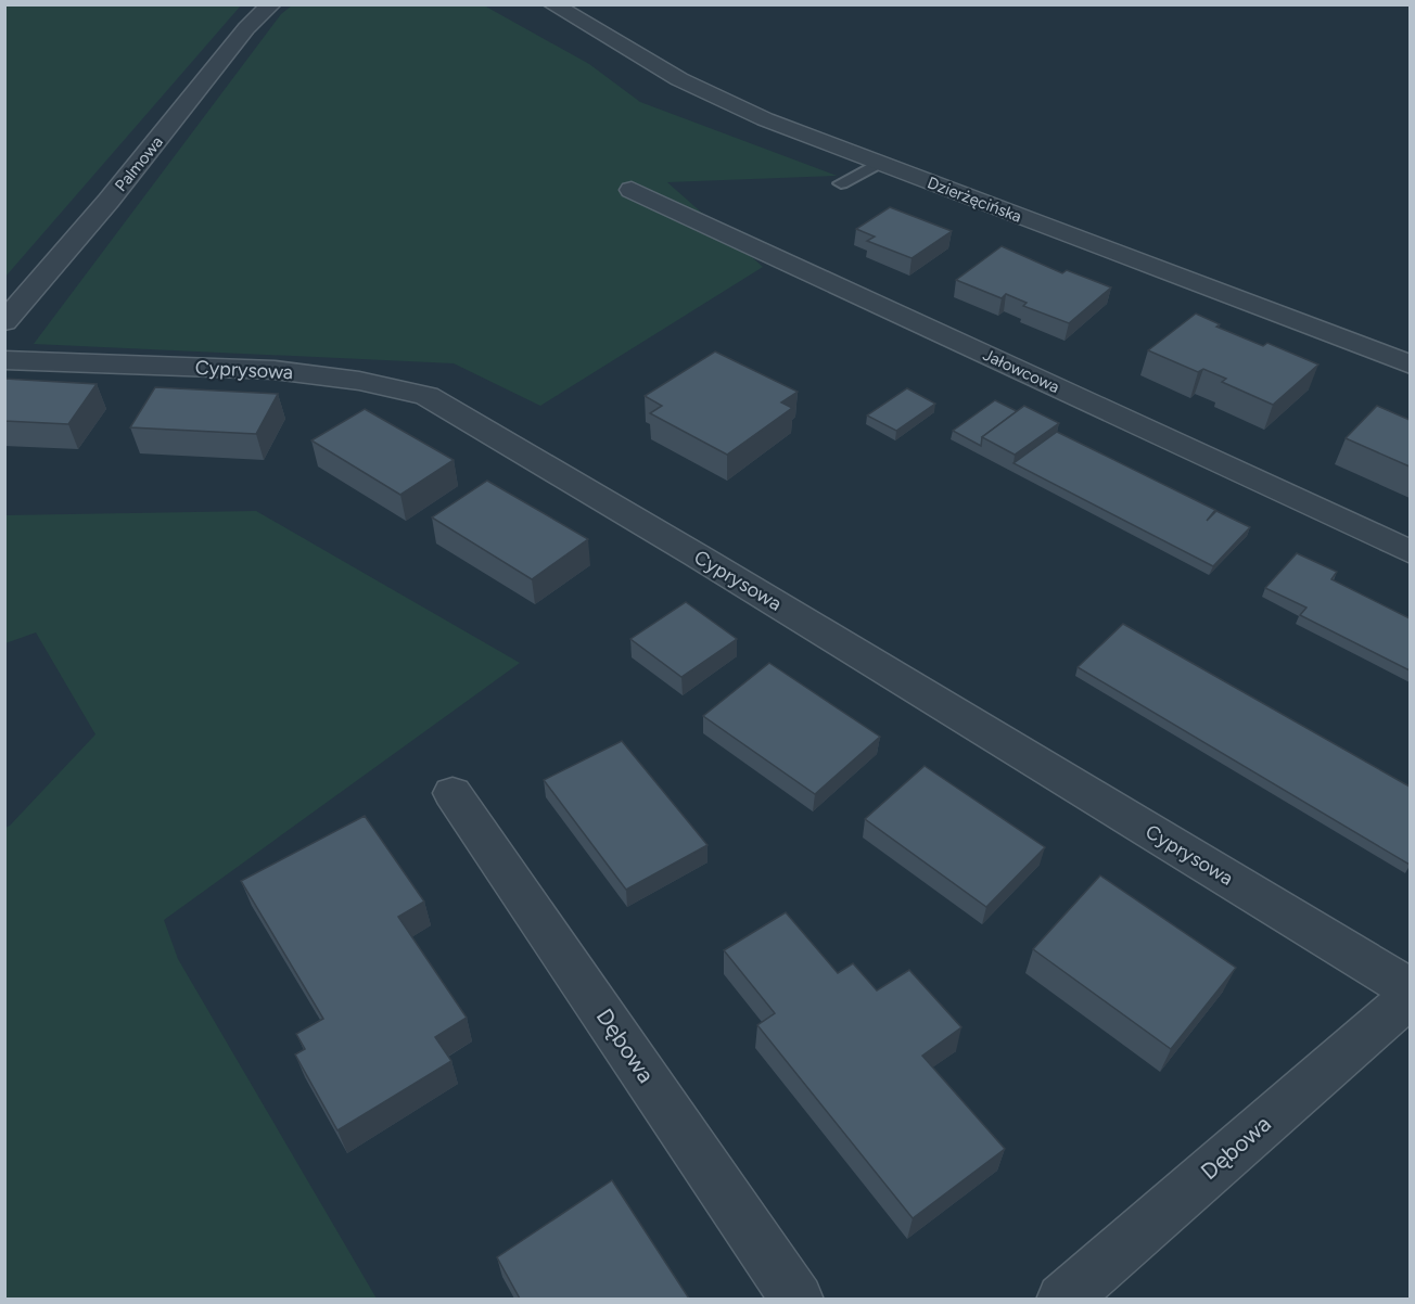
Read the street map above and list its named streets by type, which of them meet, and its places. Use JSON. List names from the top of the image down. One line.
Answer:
{"streets":{"street":["Palmowa","Dzierżęcińska","Cyprysowa","Jałowcowa","Dębowa"]}}
